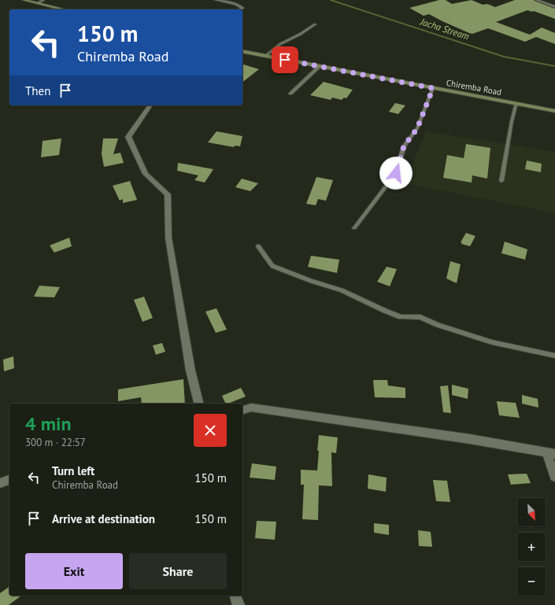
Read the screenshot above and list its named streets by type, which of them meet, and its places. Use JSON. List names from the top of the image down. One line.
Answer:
{"streets":{"main road":["Chiremba Road"]},"water":["Jacha Stream"],"north":"bottom right","page":{"turn":["150 m","Chiremba Road"],"then":"Then","heading":["4 min","300 m · 22:57"],"list":[{"name":"Turn left","note":"Chiremba Road","value":"150 m"},{"name":"Arrive at destination","value":"150 m"}],"map_buttons":["+","−"],"buttons":["Exit","Share"]}}
